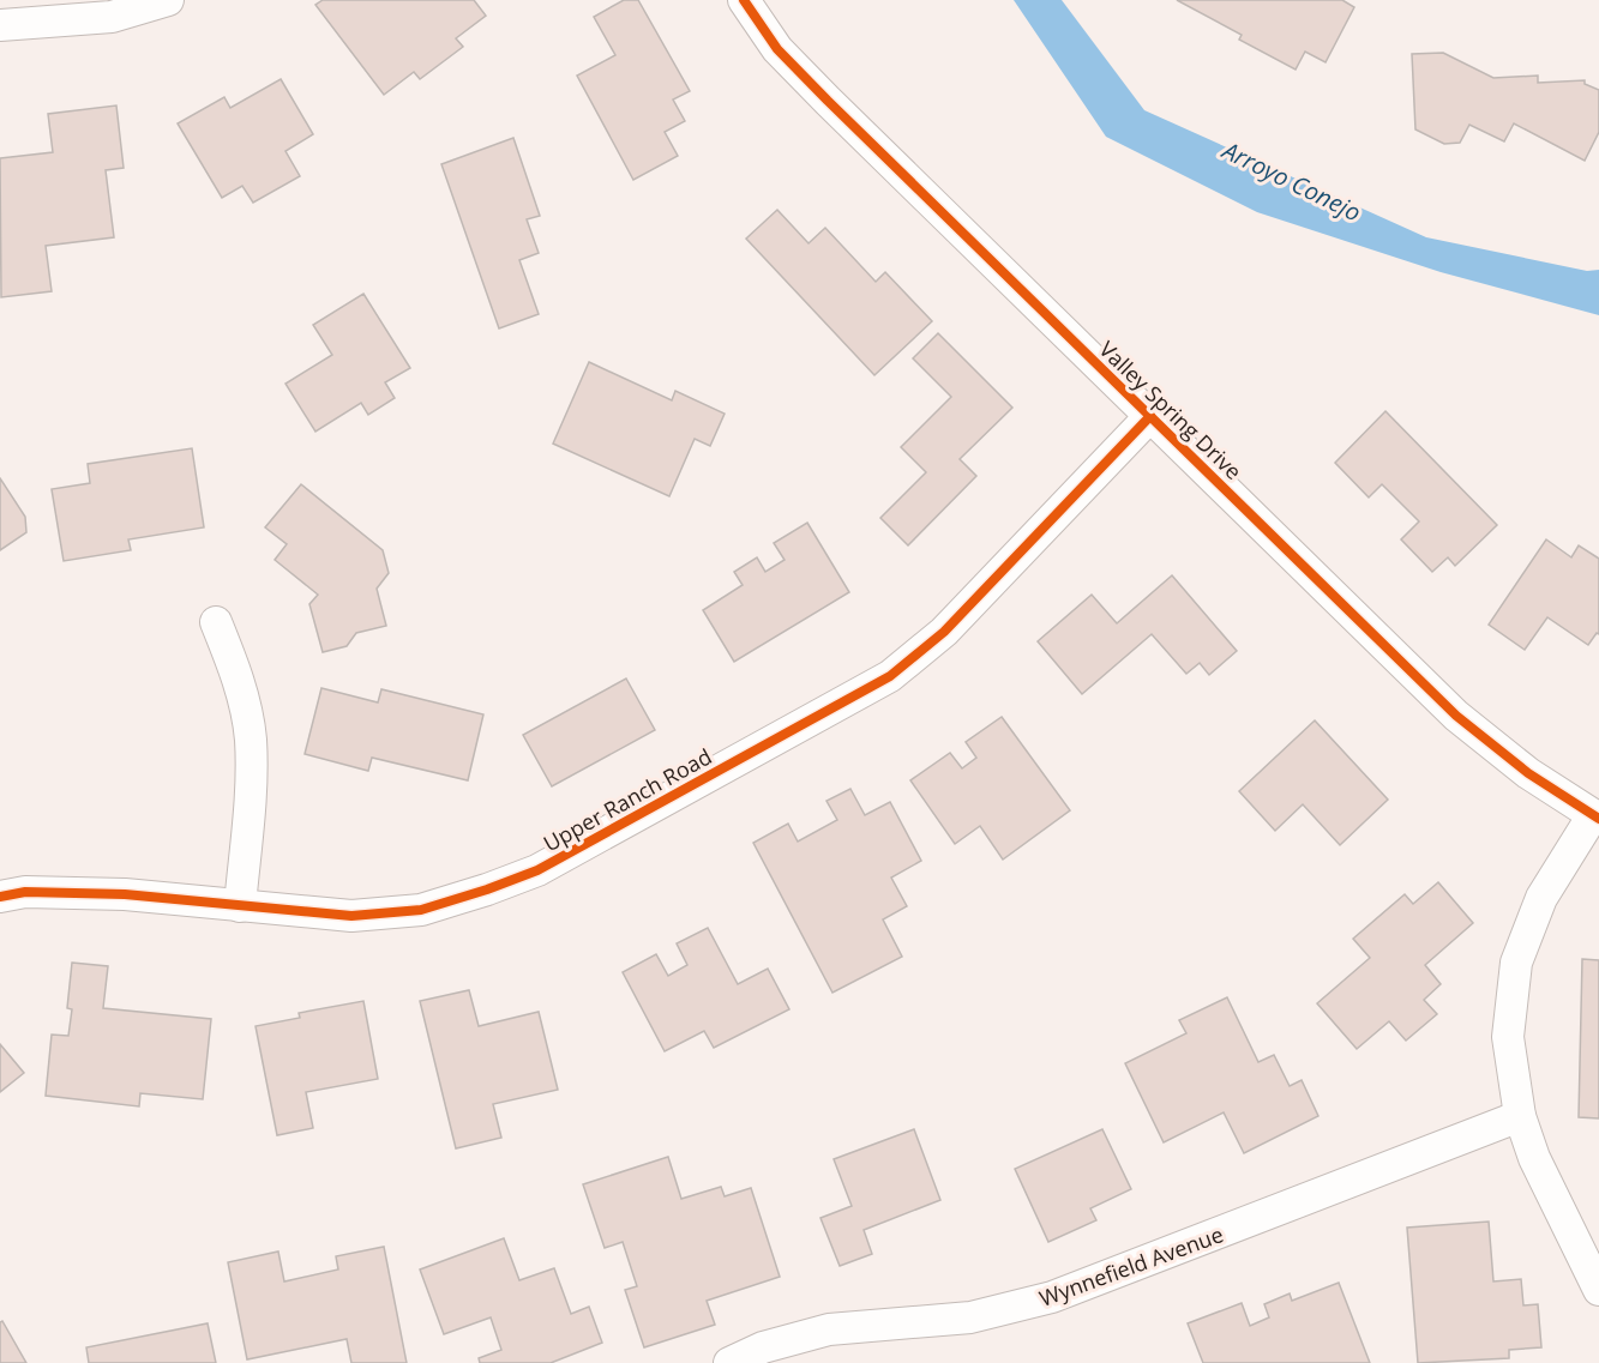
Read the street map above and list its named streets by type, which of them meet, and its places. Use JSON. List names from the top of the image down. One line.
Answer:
{"streets":{"street":["Valley Spring Drive","Upper Ranch Road","Wynnefield Avenue"]},"crossings":[["Valley Spring Drive","Upper Ranch Road"]],"water":["Arroyo Conejo"]}
